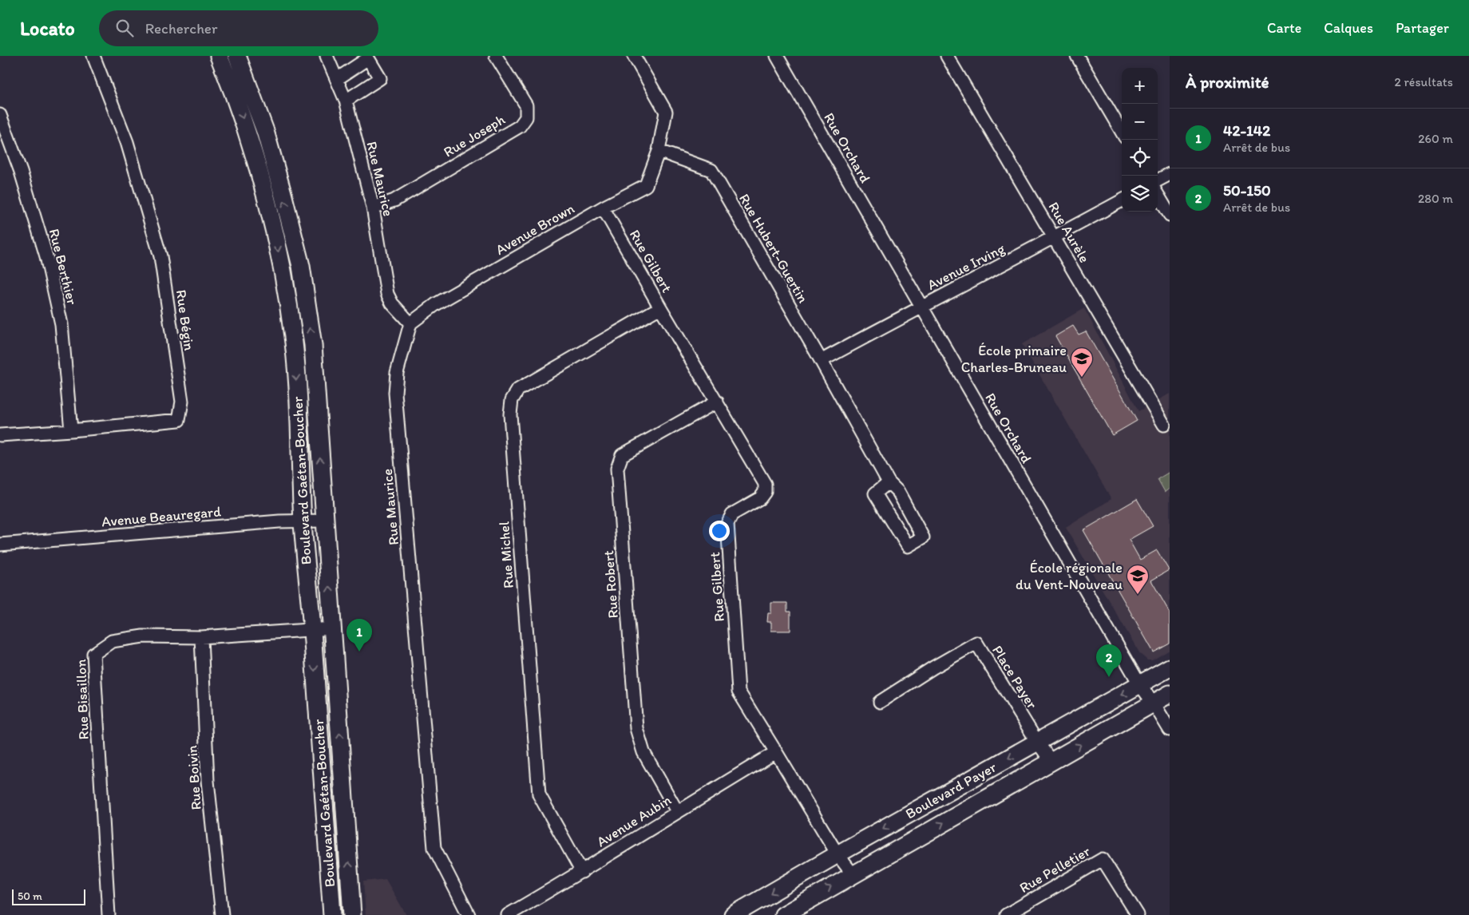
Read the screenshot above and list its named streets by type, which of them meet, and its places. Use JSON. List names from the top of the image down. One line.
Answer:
{"streets":{"main road":["Boulevard Gaétan-Boucher","Boulevard Payer"],"street":["Rue Joseph","Rue Orchard","Rue Maurice","Avenue Brown","Rue Aurèle","Rue Hubert-Guertin","Rue Gilbert","Rue Berthier","Avenue Irving","Rue Bégin","Avenue Beauregard","Rue Michel","Rue Robert","Place Payer","Rue Bisaillon","Rue Boivin","Avenue Aubin","Rue Pelletier"]},"crossings":[["Rue Joseph","Rue Maurice"],["Rue Orchard","Avenue Irving"],["Rue Orchard","Boulevard Payer"],["Rue Maurice","Avenue Brown"],["Avenue Brown","Rue Hubert-Guertin"],["Avenue Brown","Rue Gilbert"],["Rue Aurèle","Avenue Irving"],["Rue Hubert-Guertin","Avenue Irving"],["Rue Gilbert","Rue Michel"],["Rue Gilbert","Rue Robert"],["Rue Gilbert","Boulevard Payer"],["Rue Gilbert","Avenue Aubin"],["Rue Berthier","Rue Bégin"],["Boulevard Gaétan-Boucher","Avenue Beauregard"],["Boulevard Gaétan-Boucher","Rue Bisaillon"],["Rue Michel","Avenue Aubin"],["Rue Robert","Avenue Aubin"],["Place Payer","Boulevard Payer"],["Rue Bisaillon","Rue Boivin"]],"places":{"school or university":["École primaire Charles-Bruneau","École régionale du Vent-Nouveau"]},"scale_bar":"50 m","page":{"header":"Locato","search":"Rechercher","nav":["Carte","Calques","Partager"],"heading":["À proximité","2 résultats"],"map_buttons":["+","−"],"list":[{"mark":"1","name":"42-142","note":"Arrêt de bus","value":"260 m"},{"mark":"2","name":"50-150","note":"Arrêt de bus","value":"280 m"}],"pins":["1","2"],"scale":"50 m"}}
